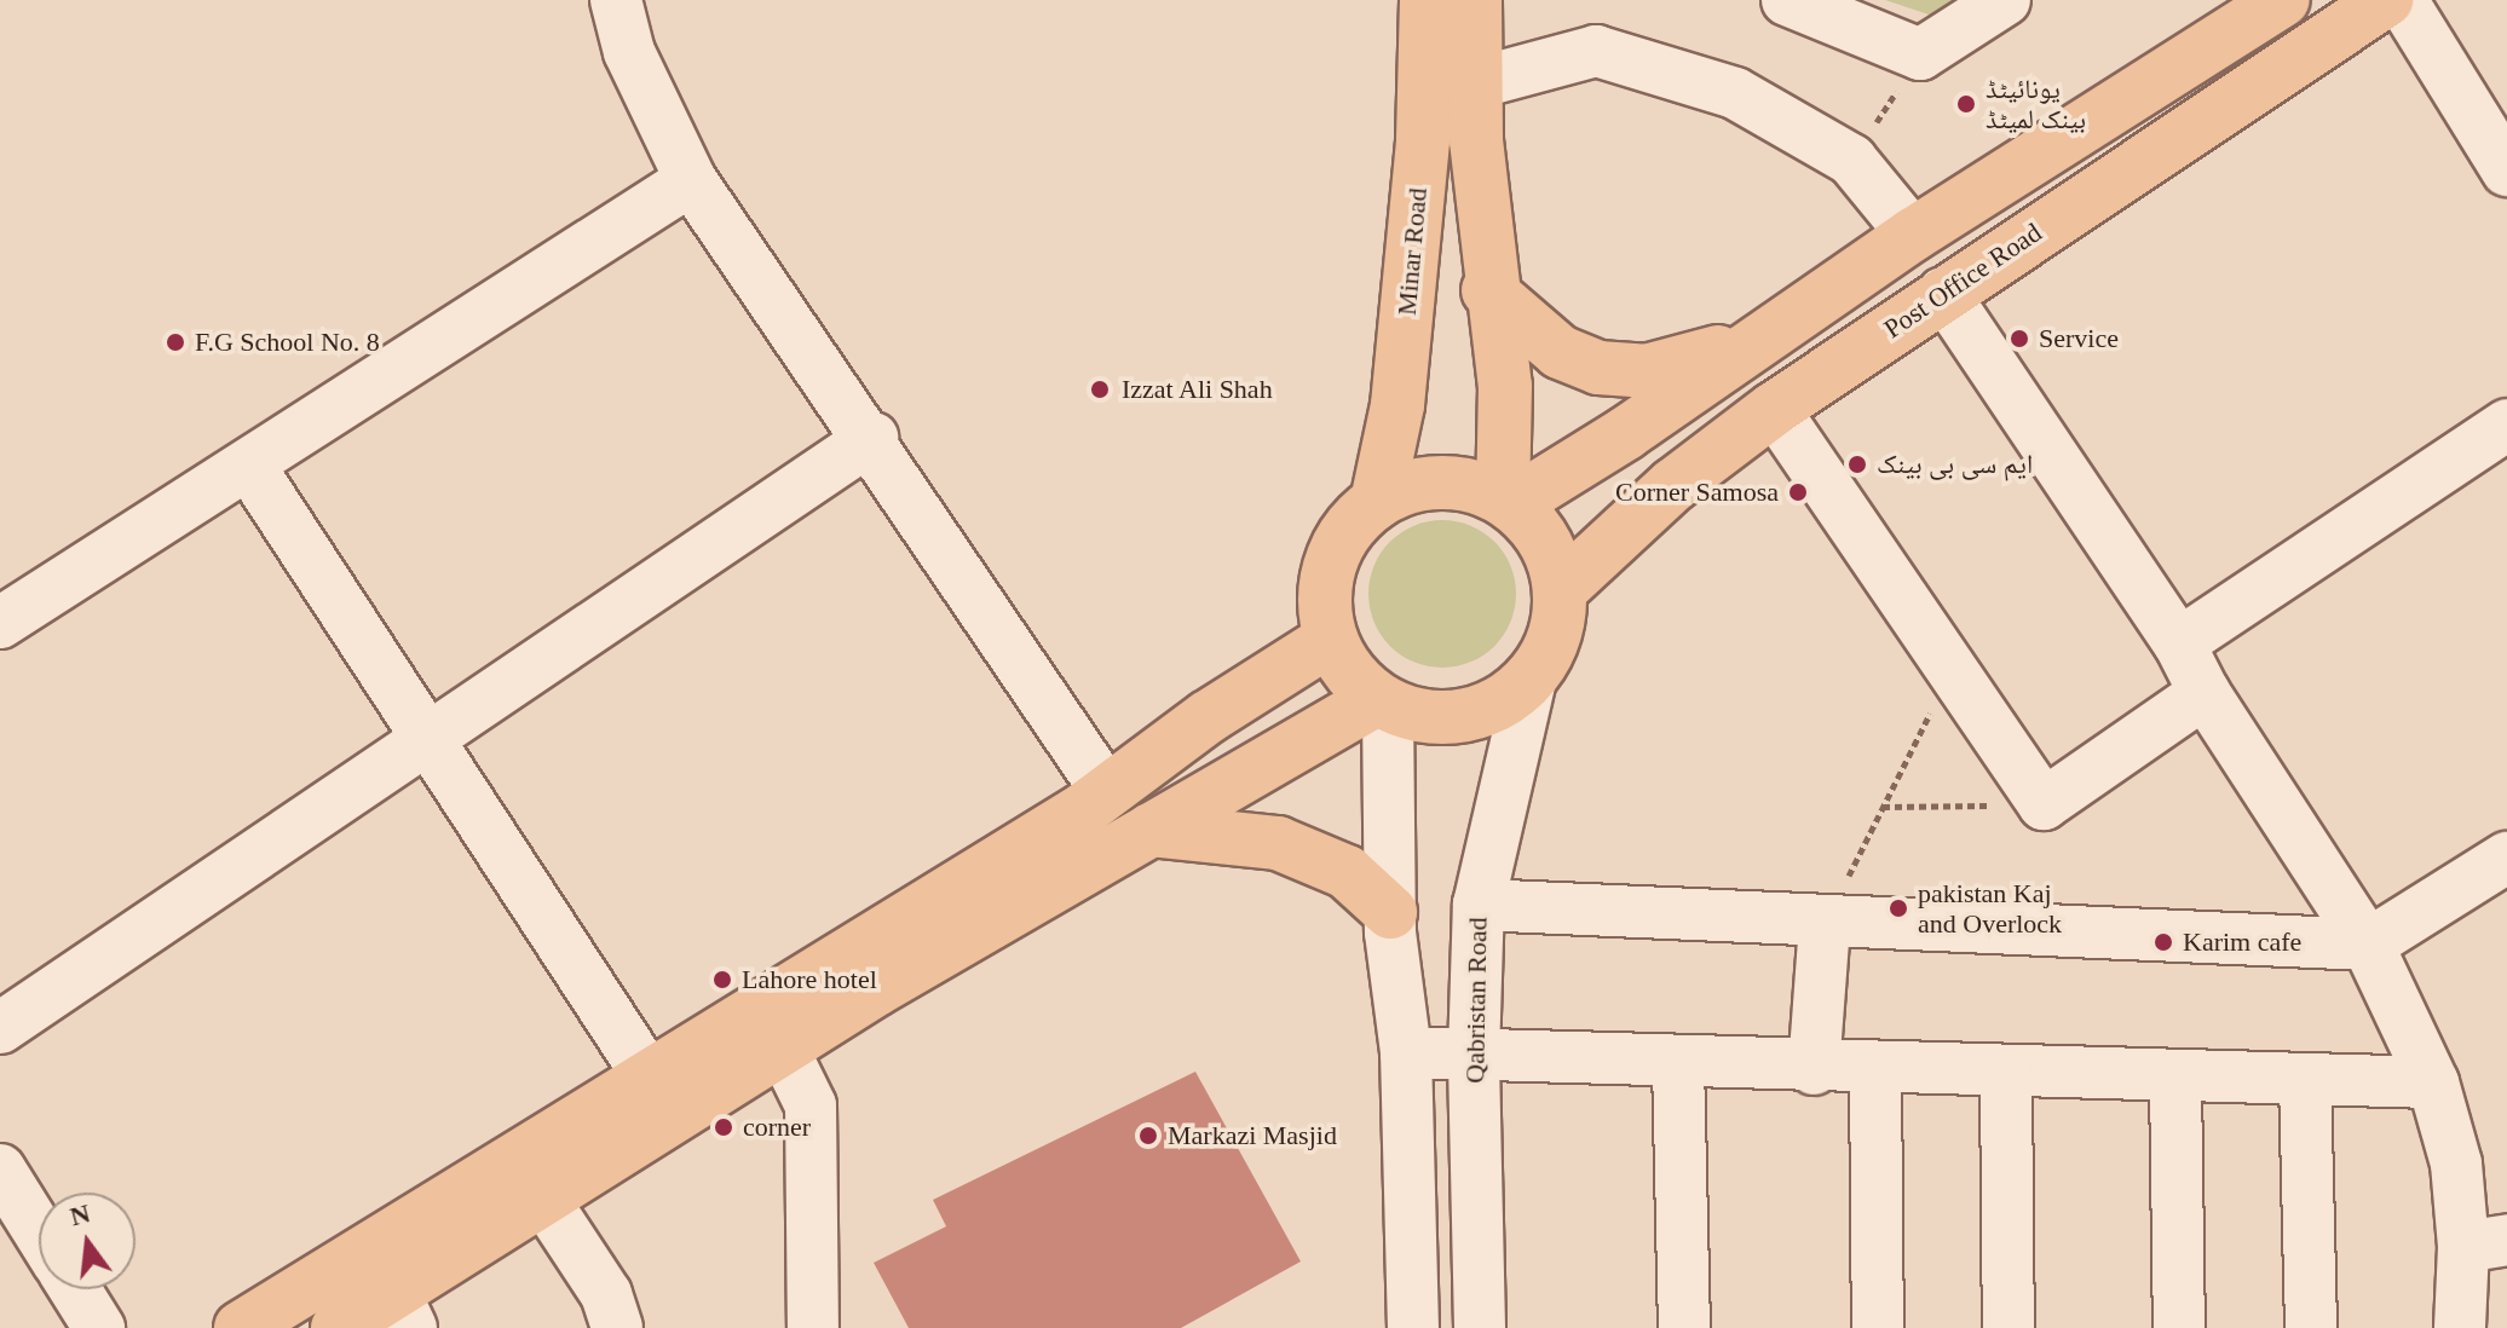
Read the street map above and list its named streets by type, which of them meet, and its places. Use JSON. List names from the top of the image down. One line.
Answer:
{"streets":{"main road":["Minar Road","Post Office Road"],"street":["Qabristan Road"]},"crossings":[["Minar Road","Post Office Road"],["Minar Road","Qabristan Road"],["Post Office Road","Qabristan Road"]],"places":["یونائیٹڈ بینک لمیٹڈ","Service","F.G School No. 8","Izzat Ali Shah","ایم سی بی بینک","Corner Samosa","pakistan Kaj and Overlock","Karim cafe","Lahore hotel","corner","Markazi Masjid"],"north":"top"}
